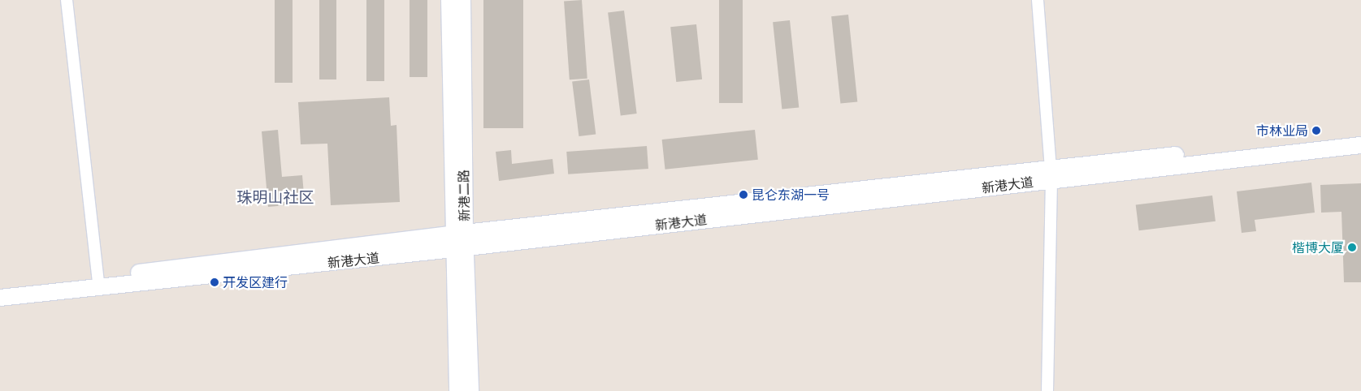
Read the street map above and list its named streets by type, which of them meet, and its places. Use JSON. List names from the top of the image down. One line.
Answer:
{"streets":{"main road":["新港大道","新港二路"]},"crossings":[["新港大道","新港二路"]],"districts":["珠明山社区"],"places":["市林业局","昆仑东湖一号","楷博大厦","开发区建行"]}
